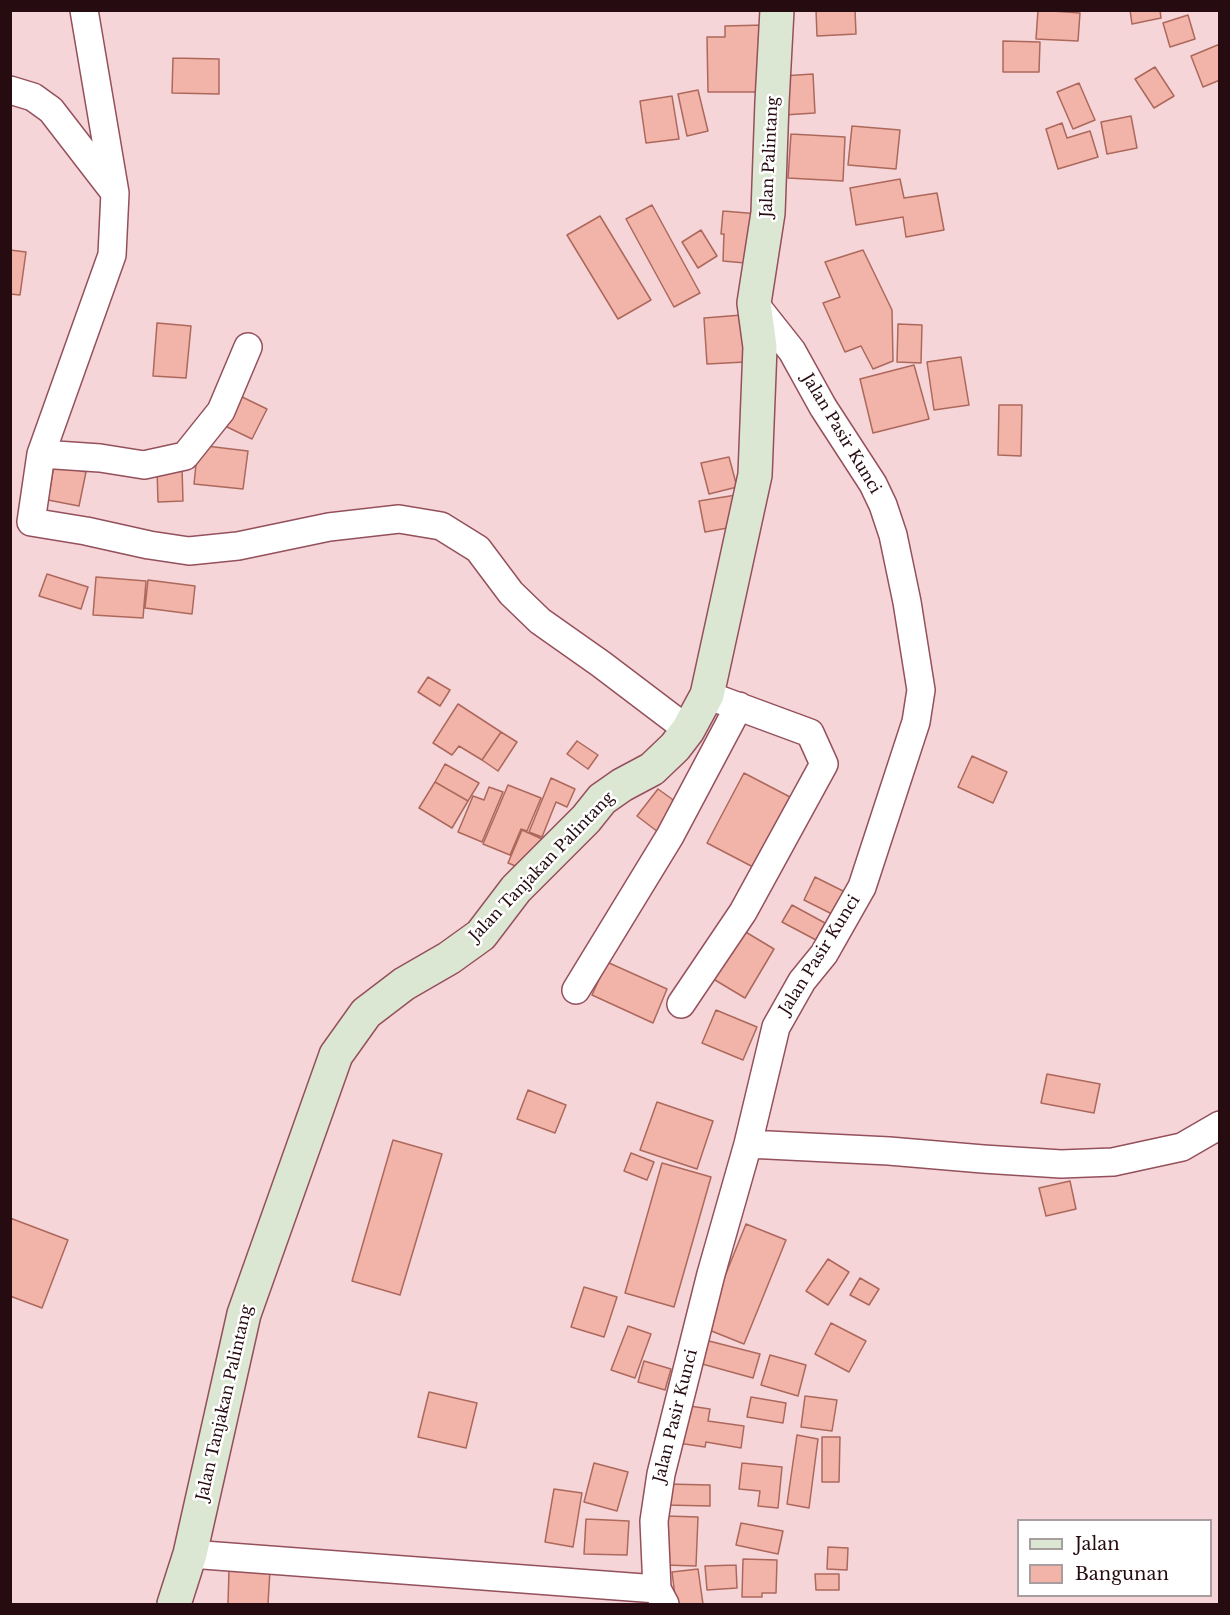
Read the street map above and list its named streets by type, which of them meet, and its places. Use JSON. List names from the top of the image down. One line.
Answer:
{"streets":{"street":["Jalan Palintang","Jalan Pasir Kunci","Jalan Tanjakan Palintang"]},"crossings":[["Jalan Palintang","Jalan Pasir Kunci"],["Jalan Palintang","Jalan Tanjakan Palintang"],["Jalan Pasir Kunci","Jalan Tanjakan Palintang"]],"legend":["Jalan","Bangunan"]}
